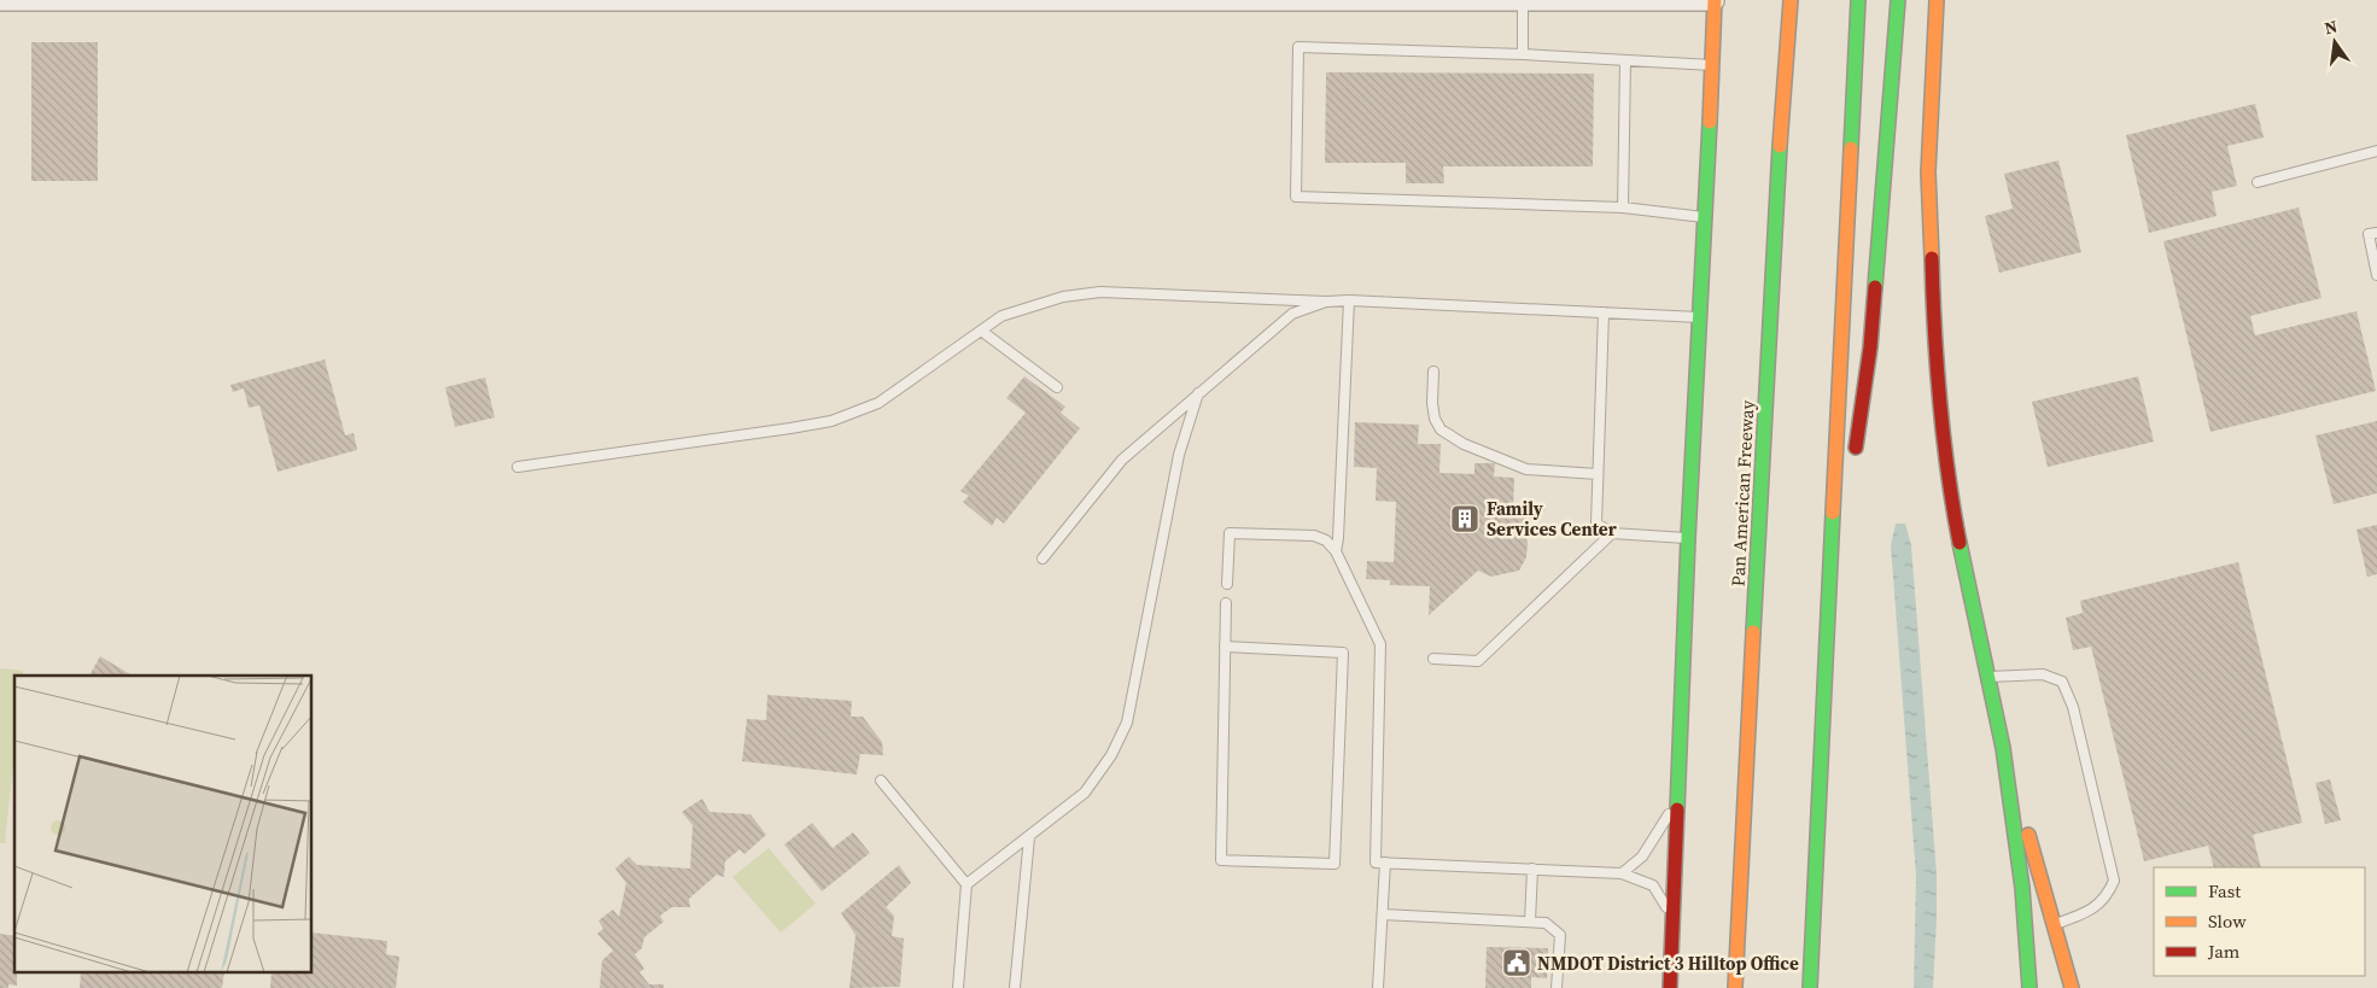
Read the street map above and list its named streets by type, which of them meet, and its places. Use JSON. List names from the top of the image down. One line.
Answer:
{"streets":{"main road":["Pan American Freeway"]},"places":{"building":["Family Services Center"],"public building":["NMDOT District 3 Hilltop Office"]},"legend":["Fast","Slow","Jam"],"north":"top"}
